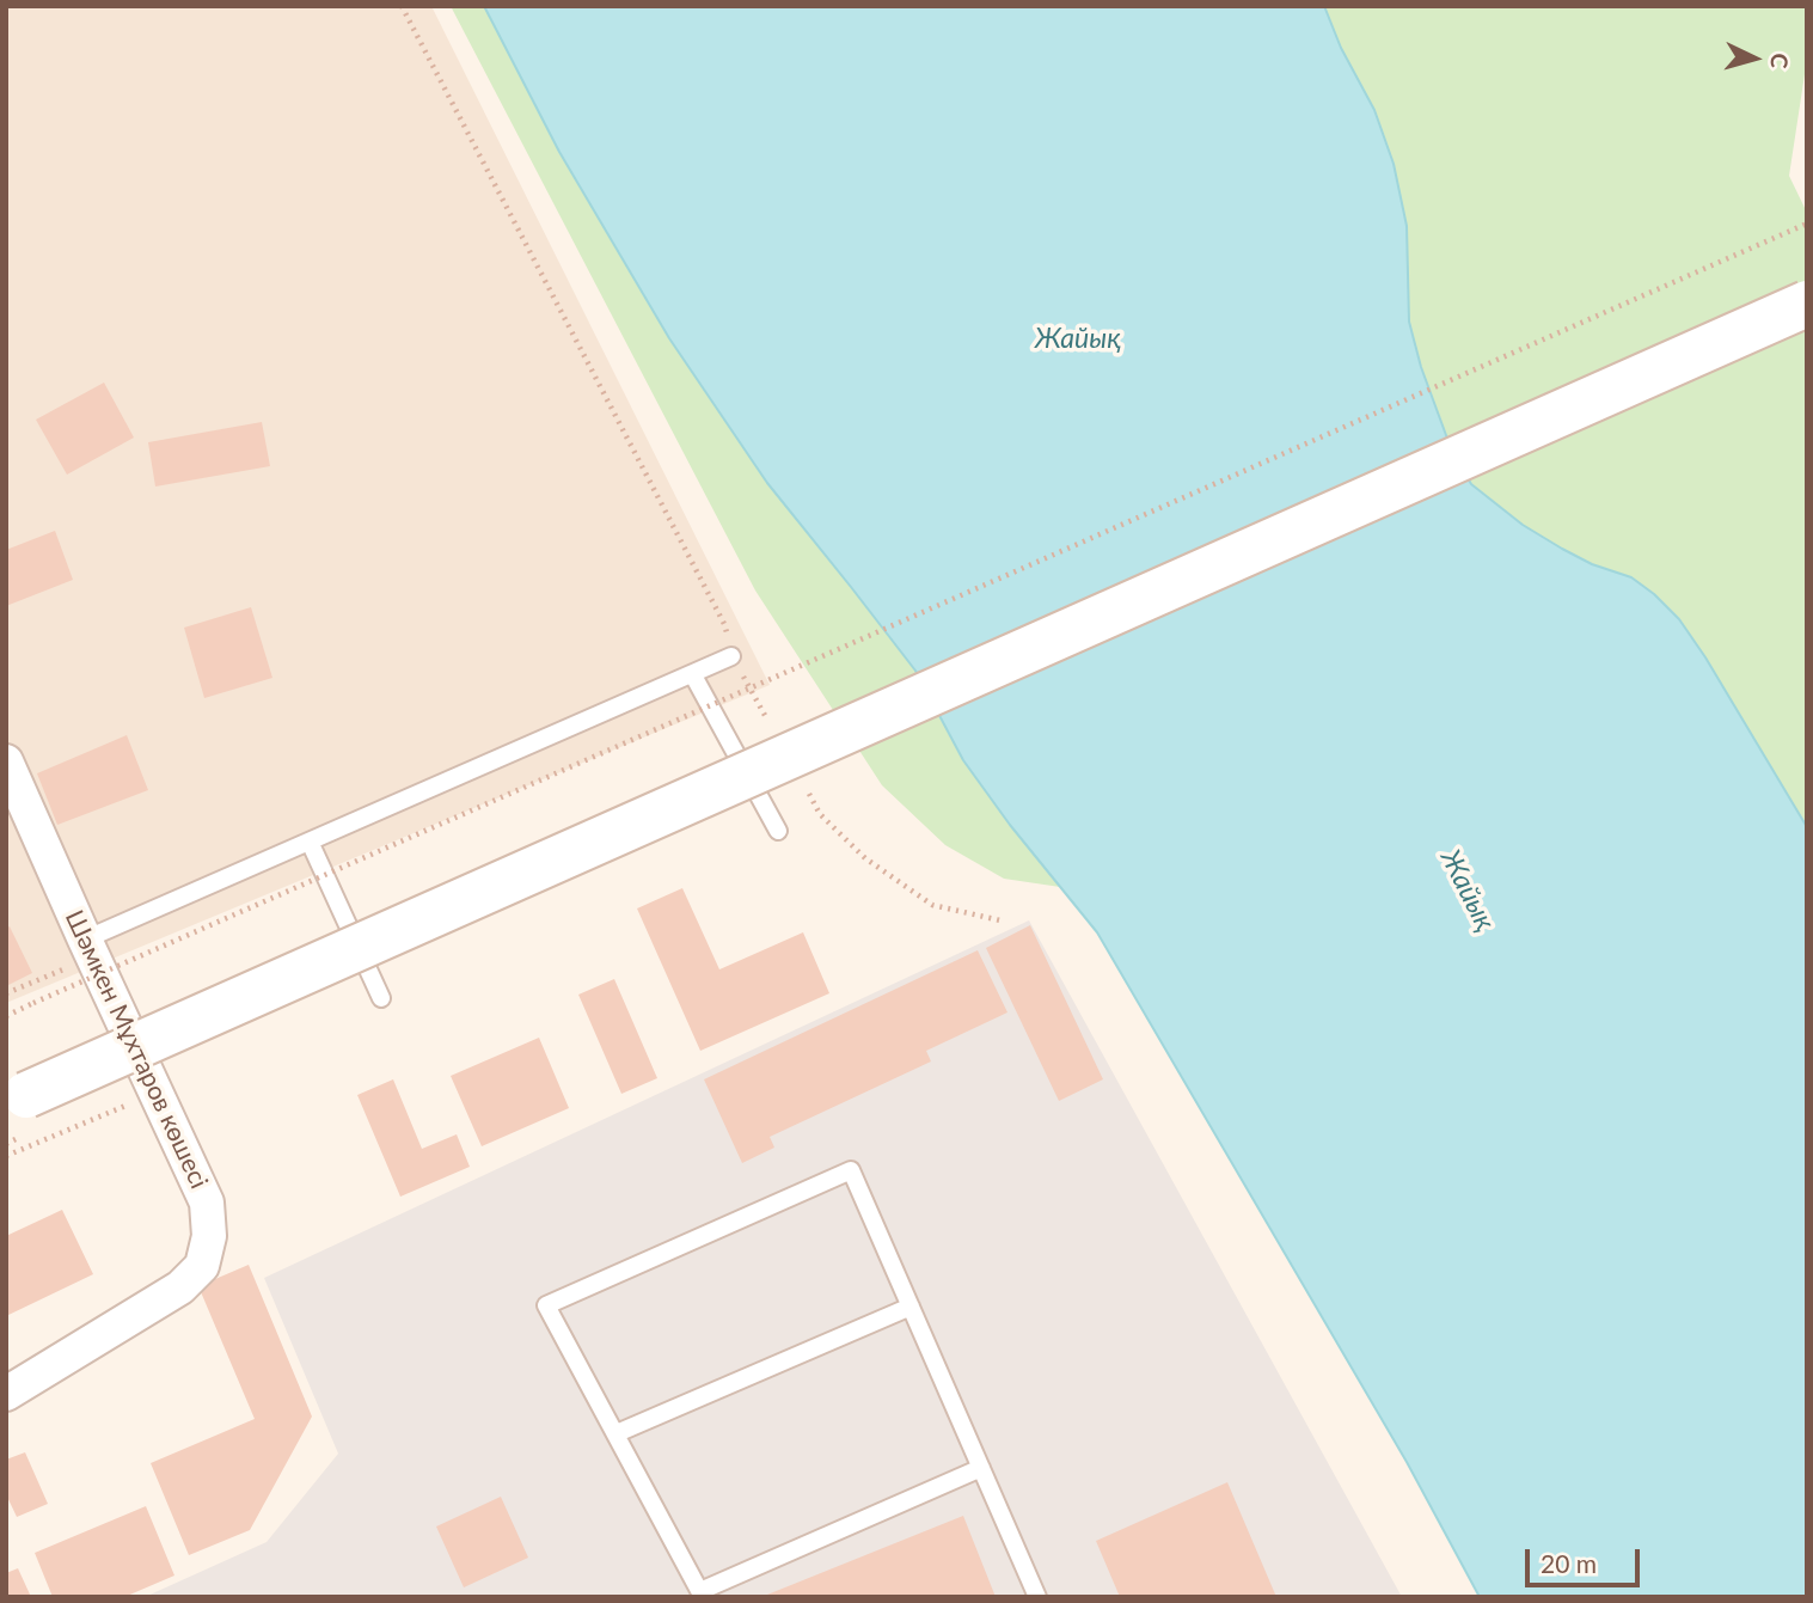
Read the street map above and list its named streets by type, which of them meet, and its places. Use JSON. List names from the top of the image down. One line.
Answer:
{"streets":{"street":["Шәмкен Мұхтаров көшесі"]},"water":["Жайық"],"scale_bar":"20 m","north":"right"}
